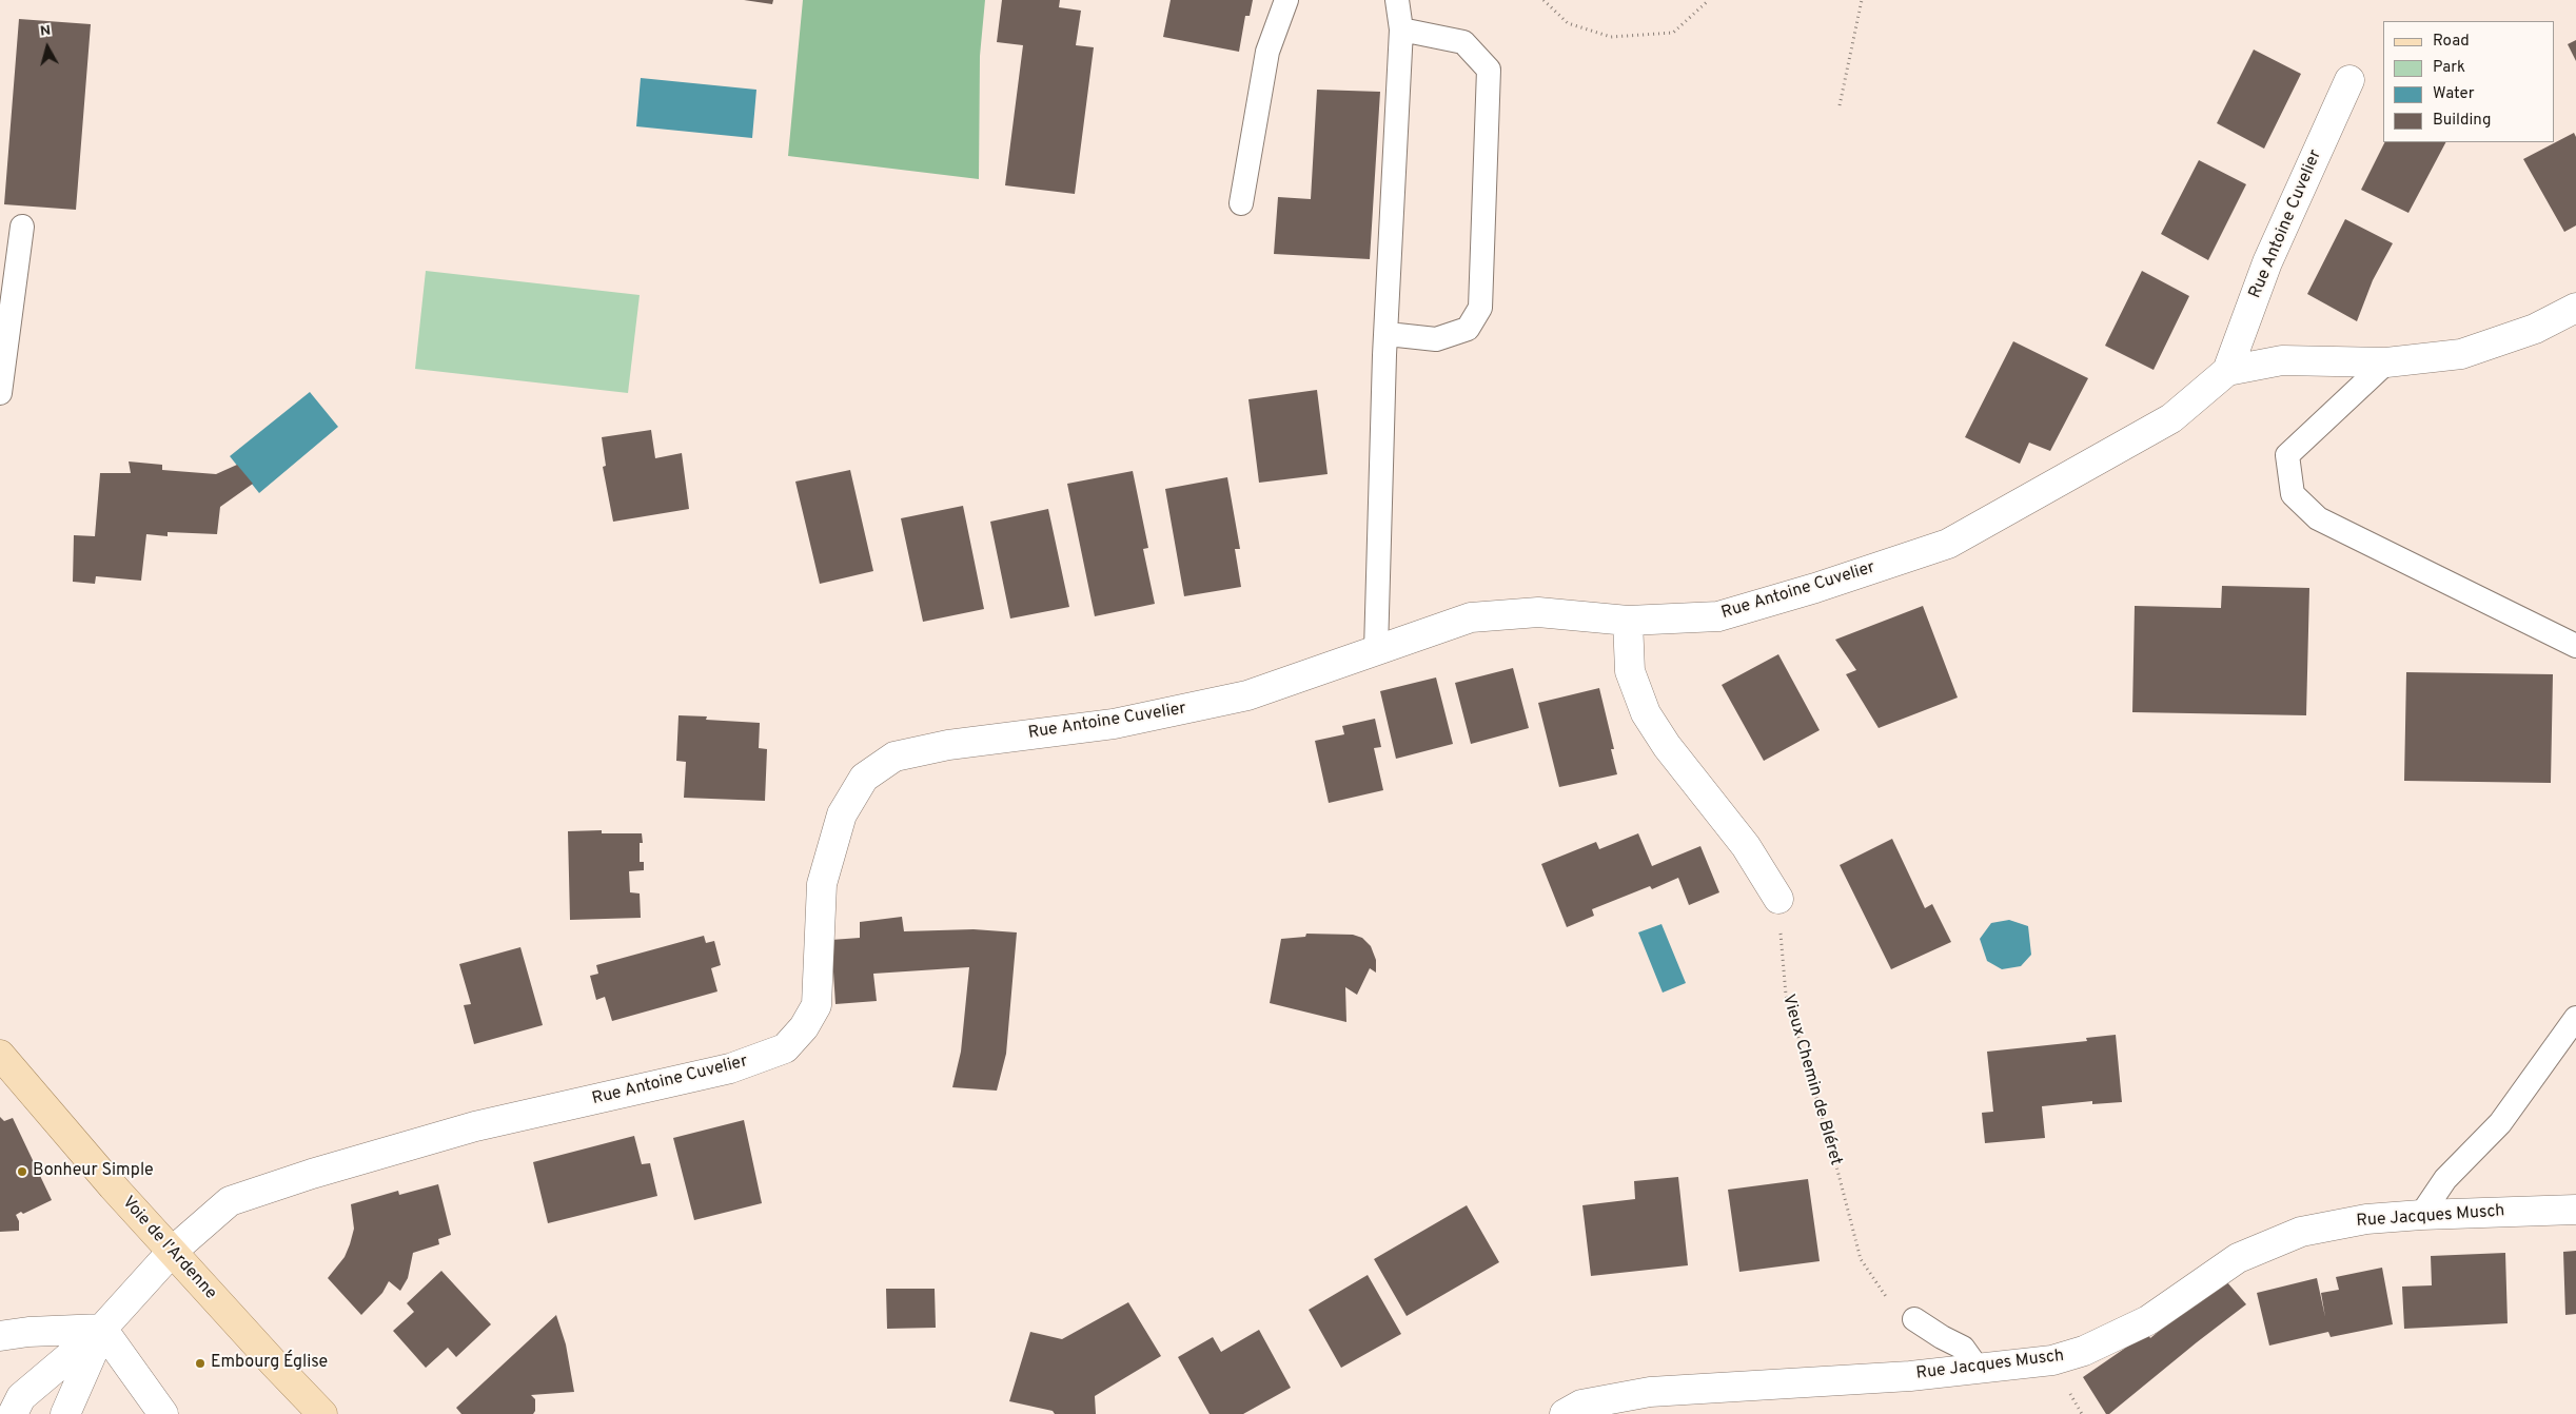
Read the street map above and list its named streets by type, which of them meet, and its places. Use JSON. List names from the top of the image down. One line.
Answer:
{"streets":{"main road":["Voie de l'Ardenne"],"street":["Rue Antoine Cuvelier","Rue Jacques Musch"],"path":["Vieux Chemin de Bléret"]},"crossings":[["Rue Antoine Cuvelier","Voie de l'Ardenne"]],"places":["Bonheur Simple","Embourg Église"],"legend":["Road","Park","Water","Building"],"north":"top"}
